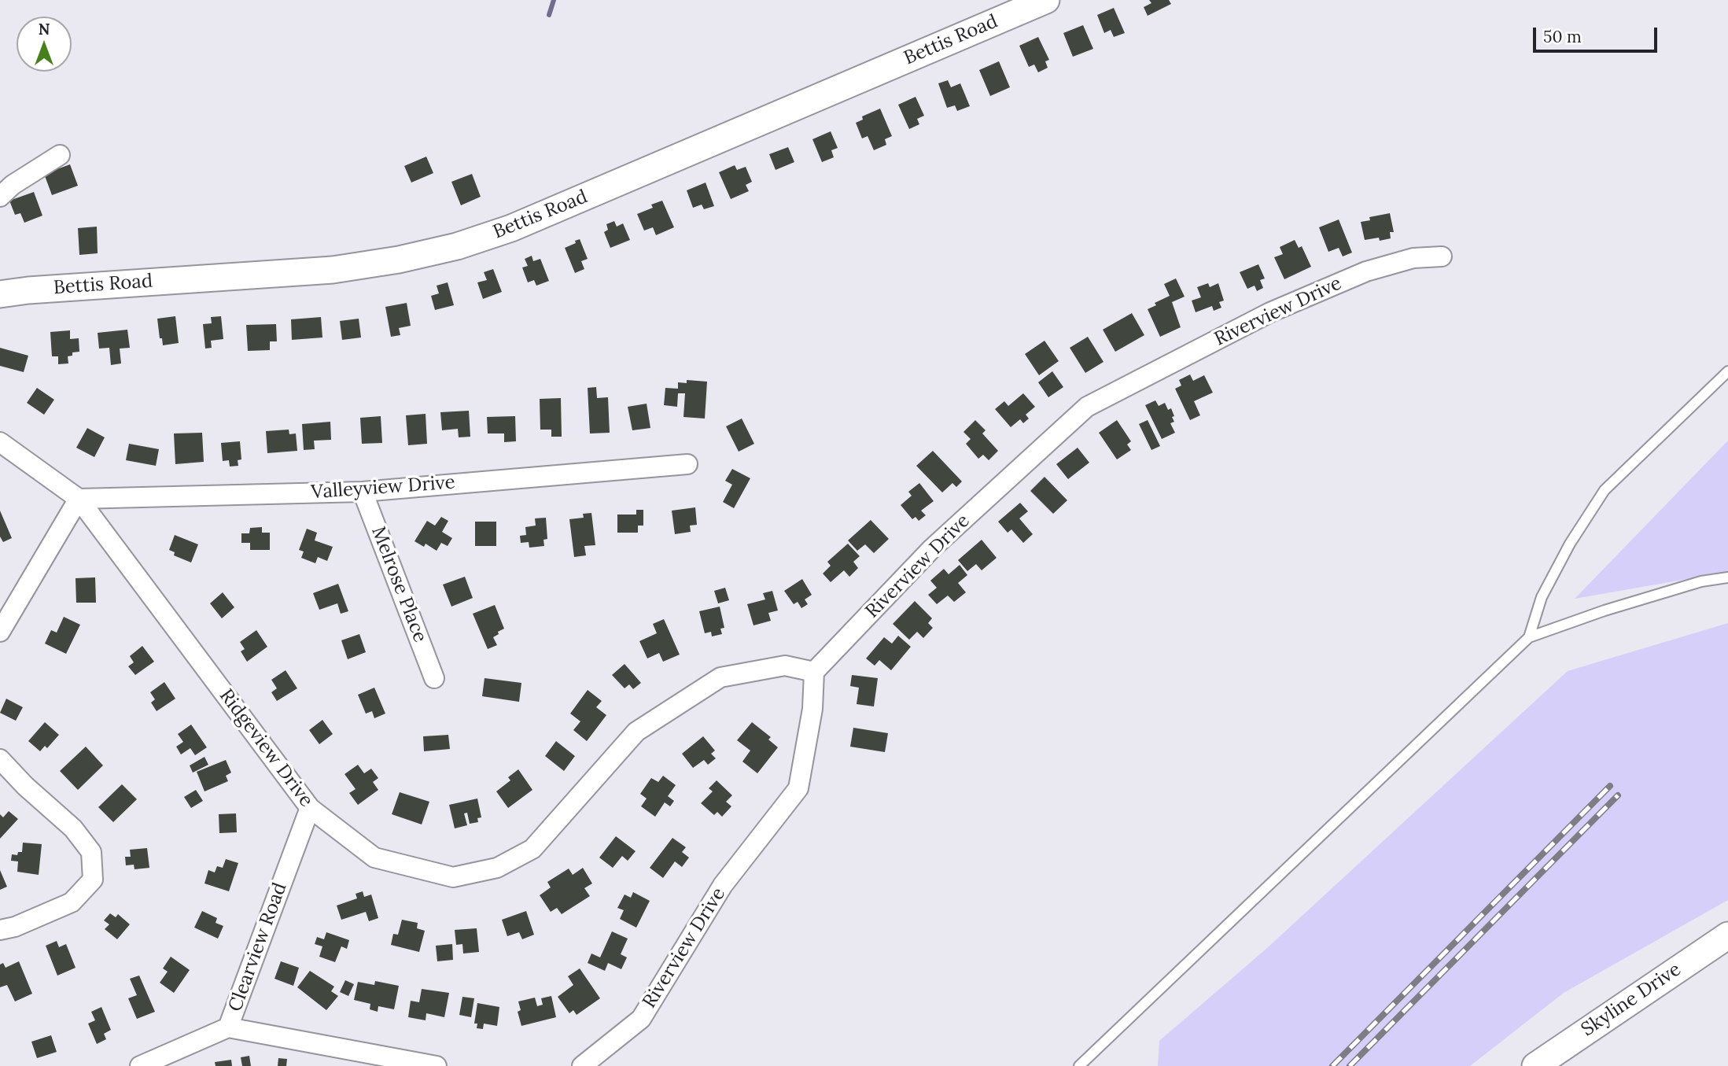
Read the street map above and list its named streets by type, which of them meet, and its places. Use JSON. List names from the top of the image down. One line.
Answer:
{"streets":{"street":["Bettis Road","Riverview Drive","Valleyview Drive","Melrose Place","Ridgeview Drive","Clearview Road","Skyline Drive"]},"crossings":[["Riverview Drive","Ridgeview Drive"],["Valleyview Drive","Melrose Place"],["Valleyview Drive","Ridgeview Drive"],["Ridgeview Drive","Clearview Road"]],"scale_bar":"50 m","north":"top"}
